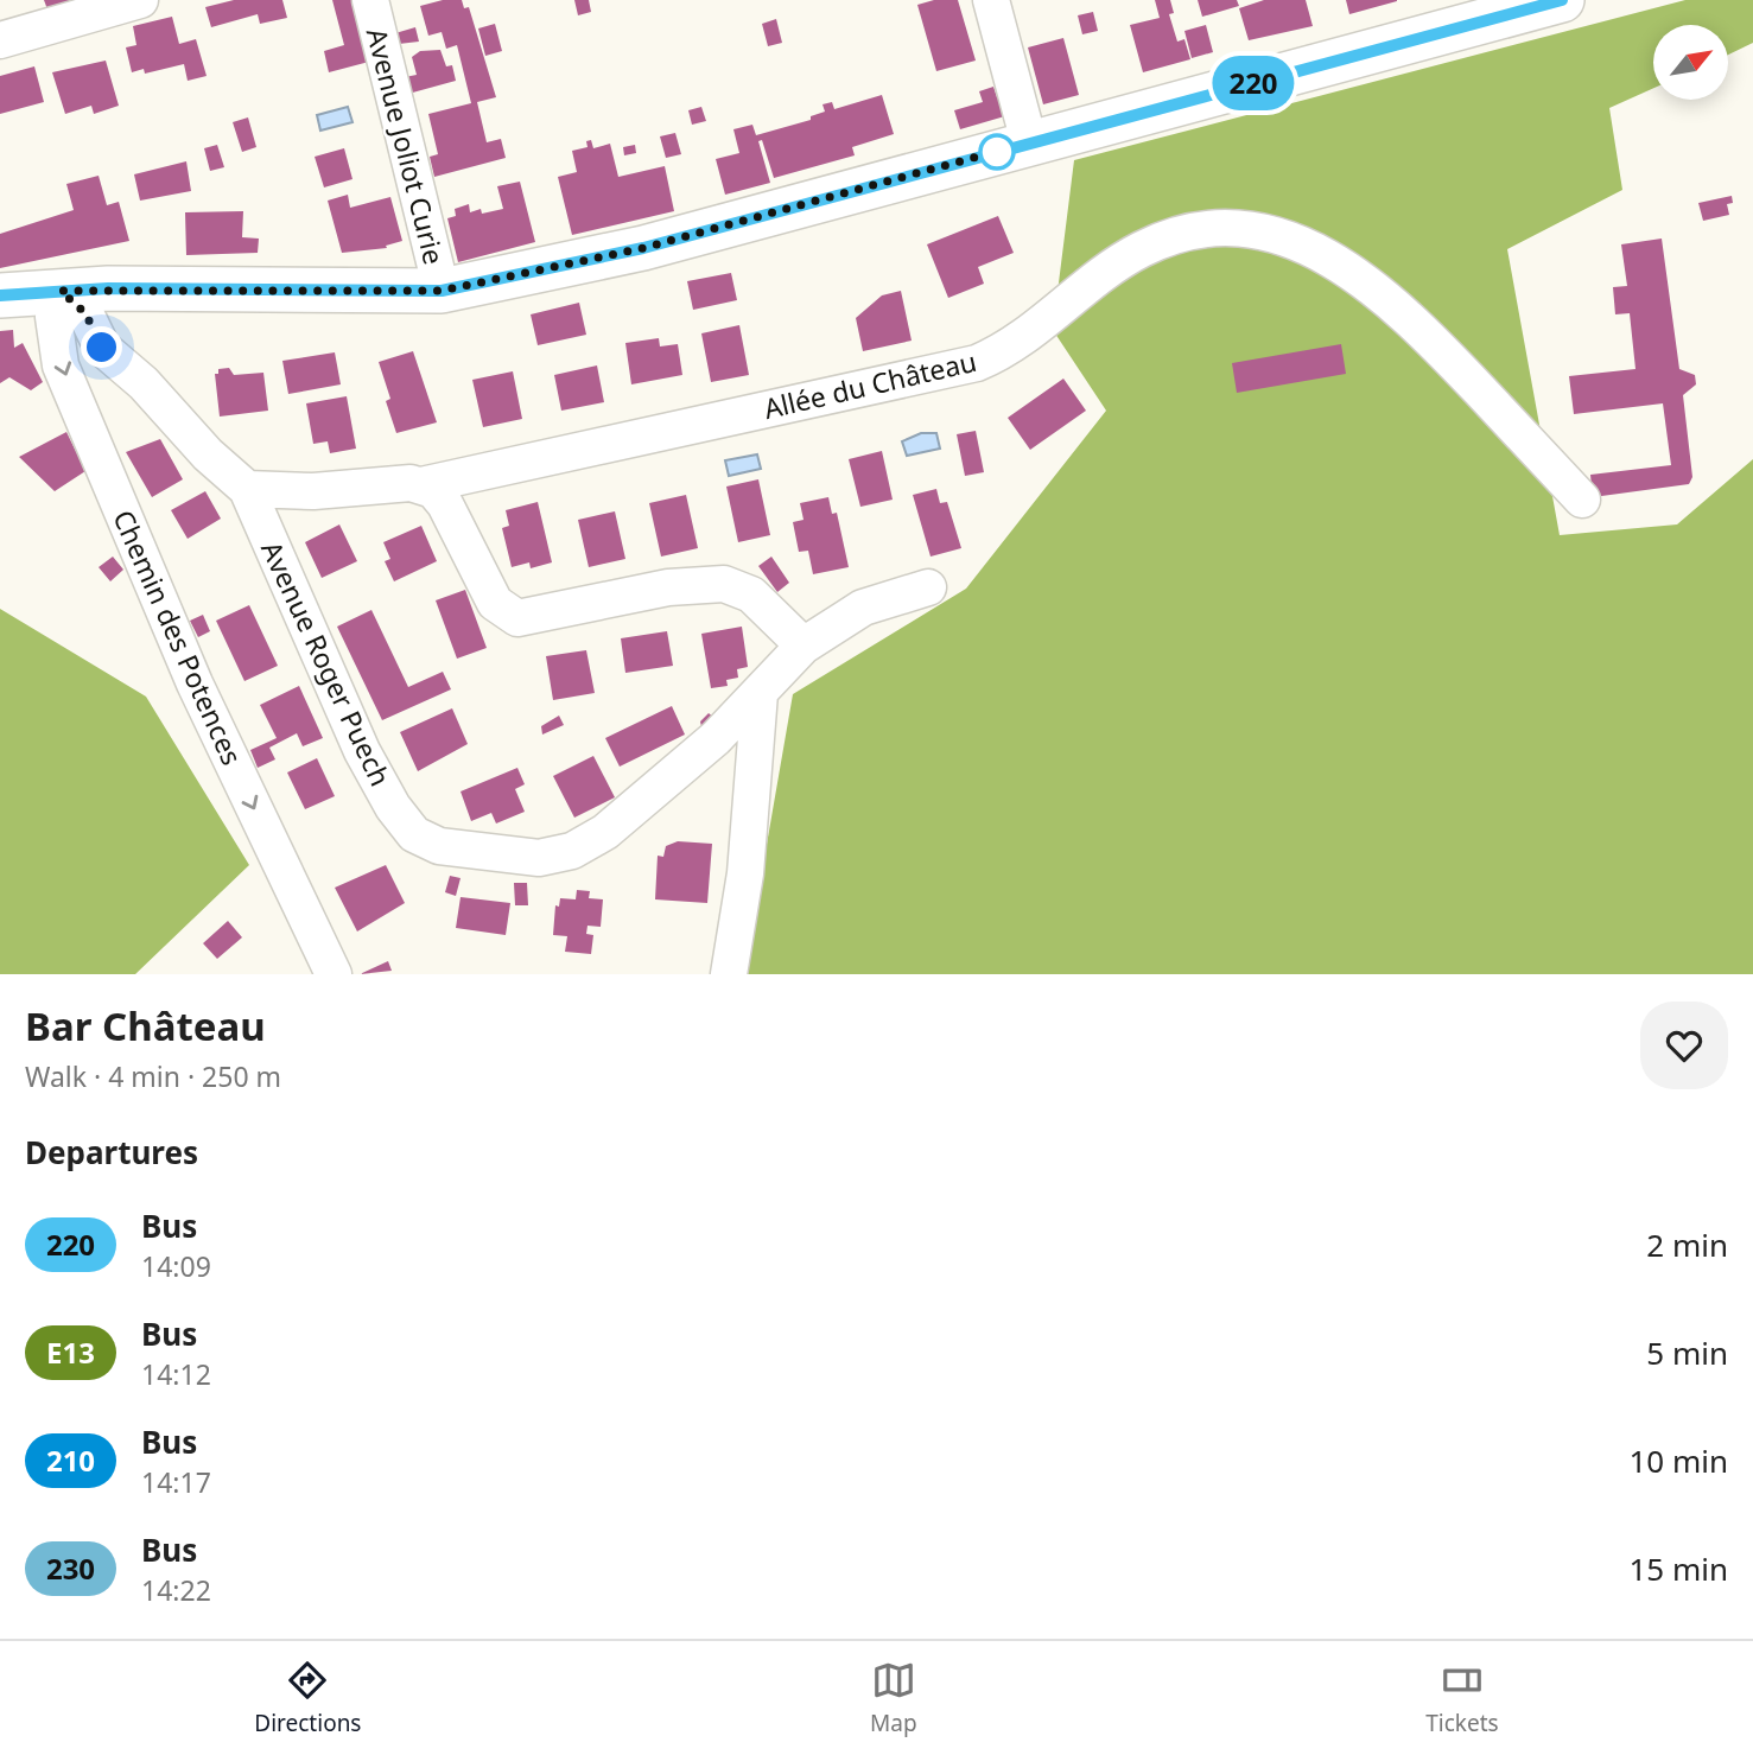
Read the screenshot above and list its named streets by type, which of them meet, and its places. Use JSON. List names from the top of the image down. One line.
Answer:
{"streets":{"street":["Avenue Joliot Curie","Allée du Château","Chemin des Potences","Avenue Roger Puech"]},"crossings":[["Allée du Château","Avenue Roger Puech"],["Chemin des Potences","Avenue Roger Puech"]],"one_way":["Chemin des Potences"],"lines":["bus line 220"],"north":"top right","page":{"on_map":"220","heading":[["Bar Château","Walk · 4 min · 250 m"],"Departures"],"list":[{"mark":"220","name":"Bus","note":"14:09","value":"2 min"},{"mark":"E13","name":"Bus","note":"14:12","value":"5 min"},{"mark":"210","name":"Bus","note":"14:17","value":"10 min"},{"mark":"230","name":"Bus","note":"14:22","value":"15 min"}],"tabs":["Directions","Map","Tickets"]}}
